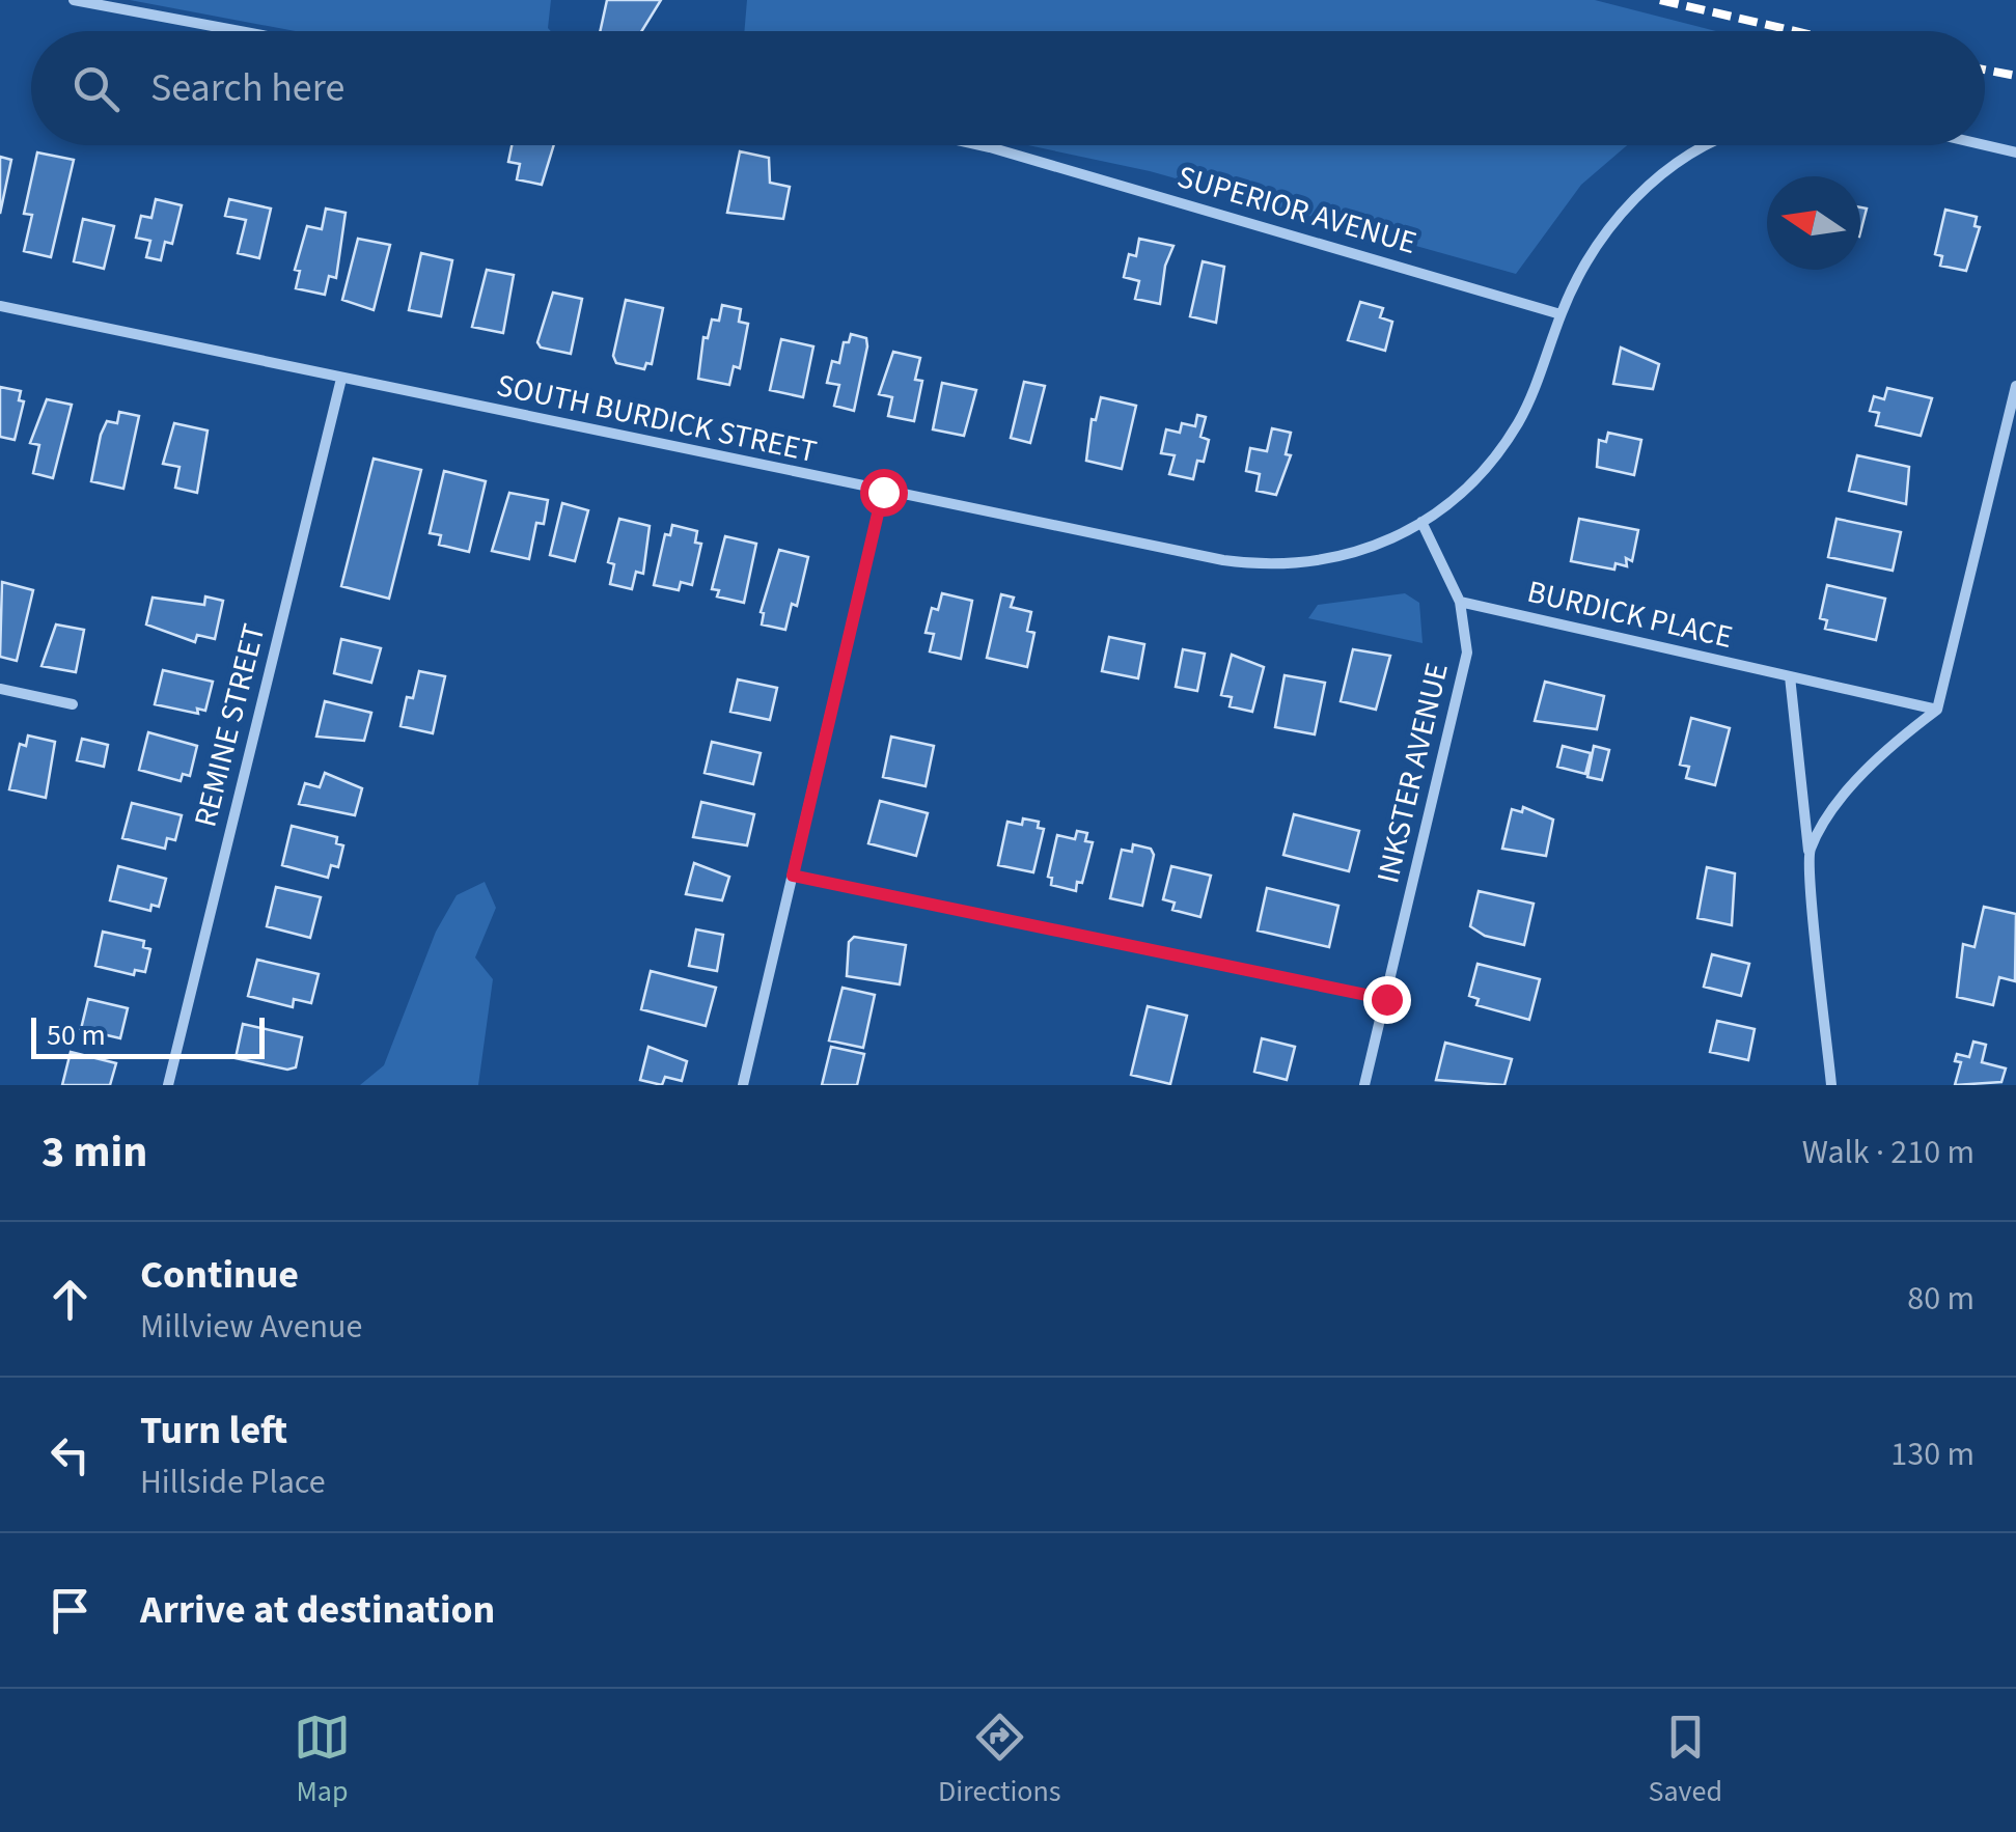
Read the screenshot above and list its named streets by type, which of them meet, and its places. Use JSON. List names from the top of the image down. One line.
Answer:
{"streets":{"street":["SUPERIOR AVENUE","SOUTH BURDICK STREET","BURDICK PLACE","REMINE STREET","INKSTER AVENUE"]},"crossings":[["SOUTH BURDICK STREET","REMINE STREET"],["SOUTH BURDICK STREET","INKSTER AVENUE"],["BURDICK PLACE","INKSTER AVENUE"]],"scale_bar":"50 m","north":"left","page":{"search":"Search here","scale":"50 m","heading":["3 min","Walk · 210 m"],"list":[["Continue","Millview Avenue","80 m"],["Turn left","Hillside Place","130 m"],"Arrive at destination"],"nav":["Map","Directions","Saved"]}}
